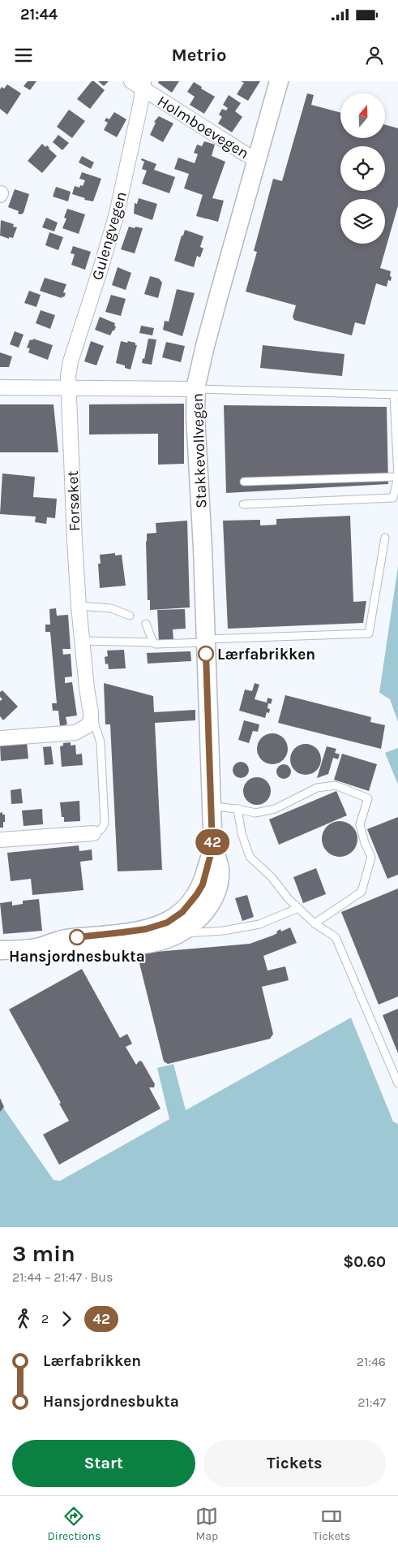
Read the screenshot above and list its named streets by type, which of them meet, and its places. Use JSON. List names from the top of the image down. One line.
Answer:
{"streets":{"street":["Holmboevegen","Gulengvegen","Stakkevollvegen","Forsøket"]},"crossings":[["Holmboevegen","Gulengvegen"],["Holmboevegen","Stakkevollvegen"],["Gulengvegen","Forsøket"]],"places":["Lærfabrikken","Hansjordnesbukta"],"lines":["bus line 42"],"north":"top","page":{"status":"21:44","header":"Metrio","on_map":"42","heading":["3 min","21:44 – 21:47 · Bus","$0.60"],"legs":["2","42"],"list":[{"name":"Lærfabrikken","value":"21:46"},{"name":"Hansjordnesbukta","value":"21:47"}],"buttons":["Start","Tickets"],"tabs":["Directions","Map","Tickets"]}}
